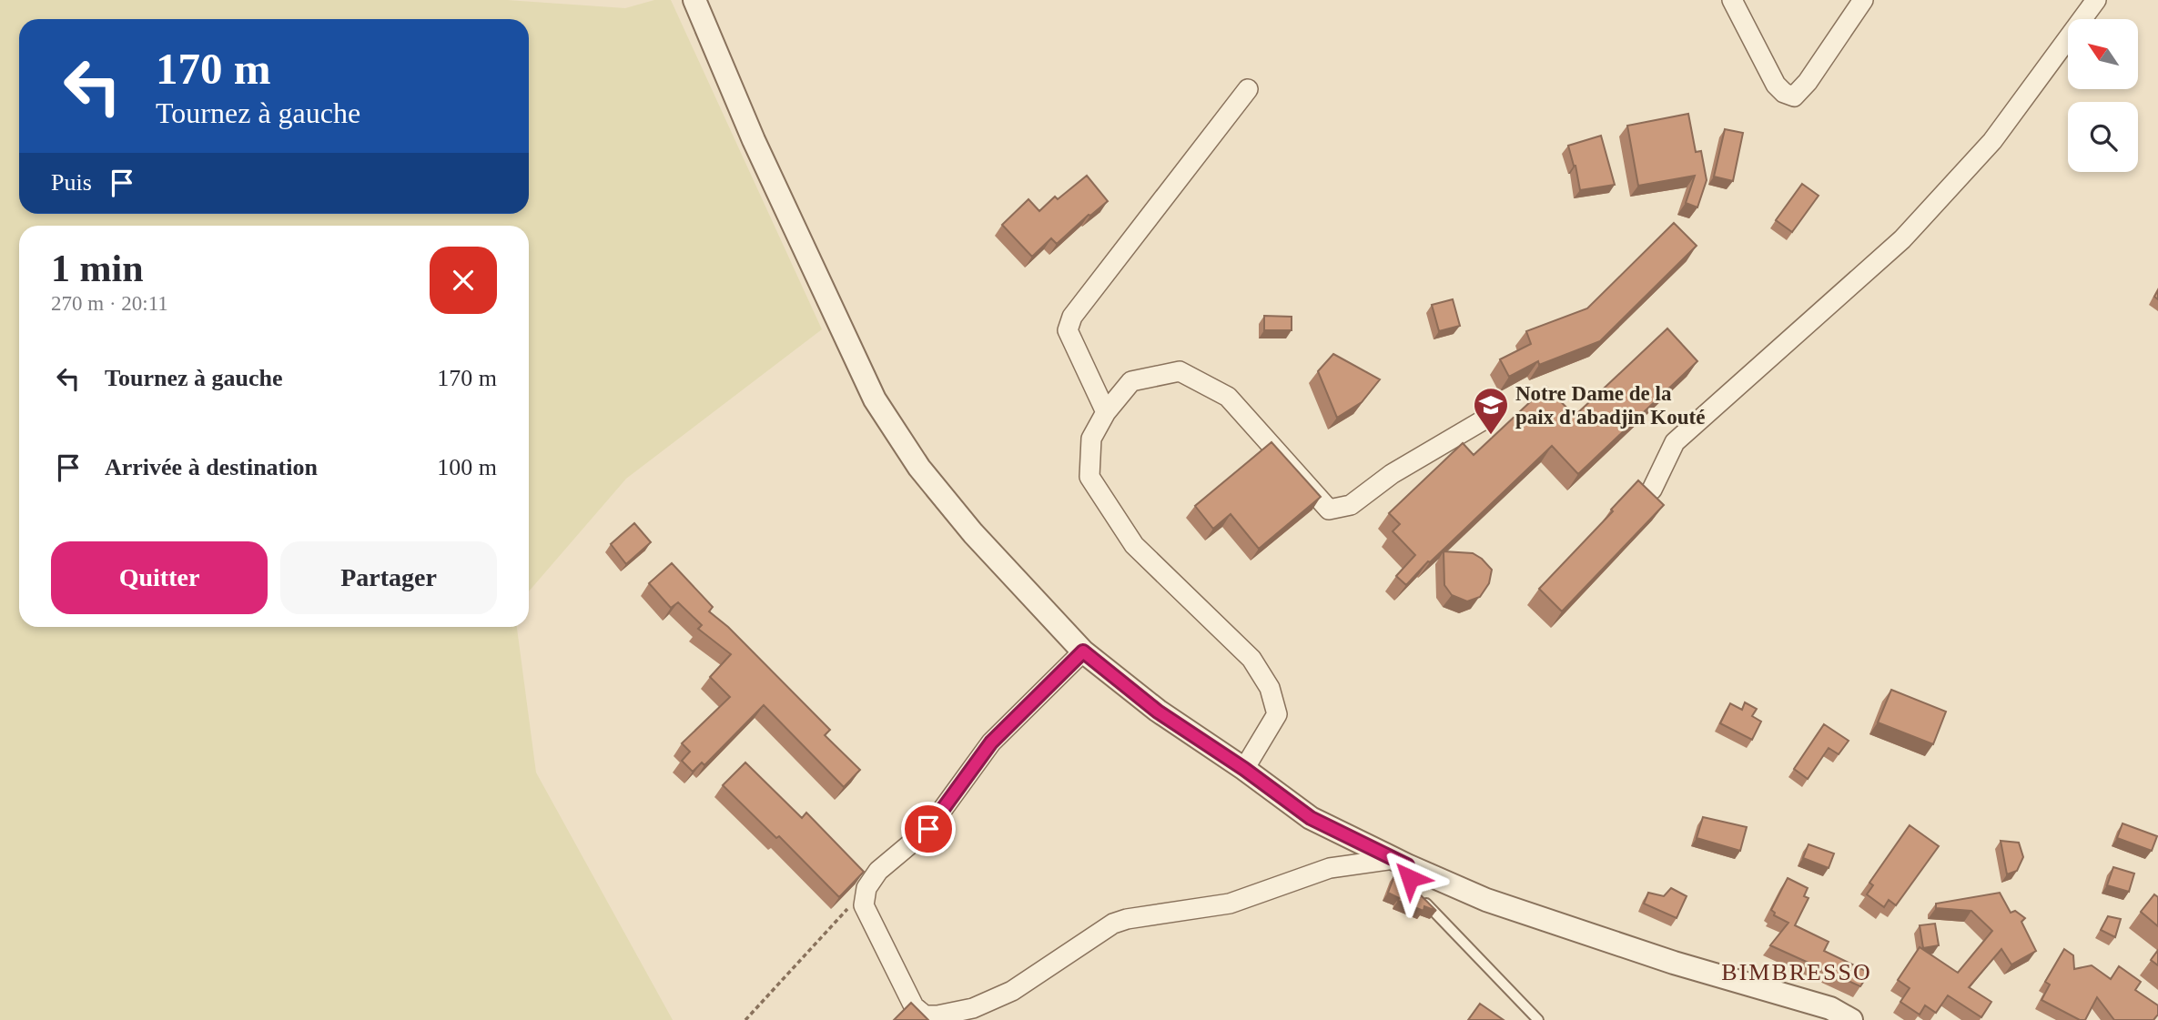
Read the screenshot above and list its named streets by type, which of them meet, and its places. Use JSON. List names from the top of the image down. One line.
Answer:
{"districts":["BIMBRESSO"],"places":{"school or university":["Notre Dame de la paix d'abadjin Kouté"]},"north":"top left","page":{"turn":["170 m","Tournez à gauche"],"then":"Puis","heading":["1 min","270 m · 20:11"],"list":[{"name":"Tournez à gauche","value":"170 m"},{"name":"Arrivée à destination","value":"100 m"}],"buttons":["Quitter","Partager"]}}
